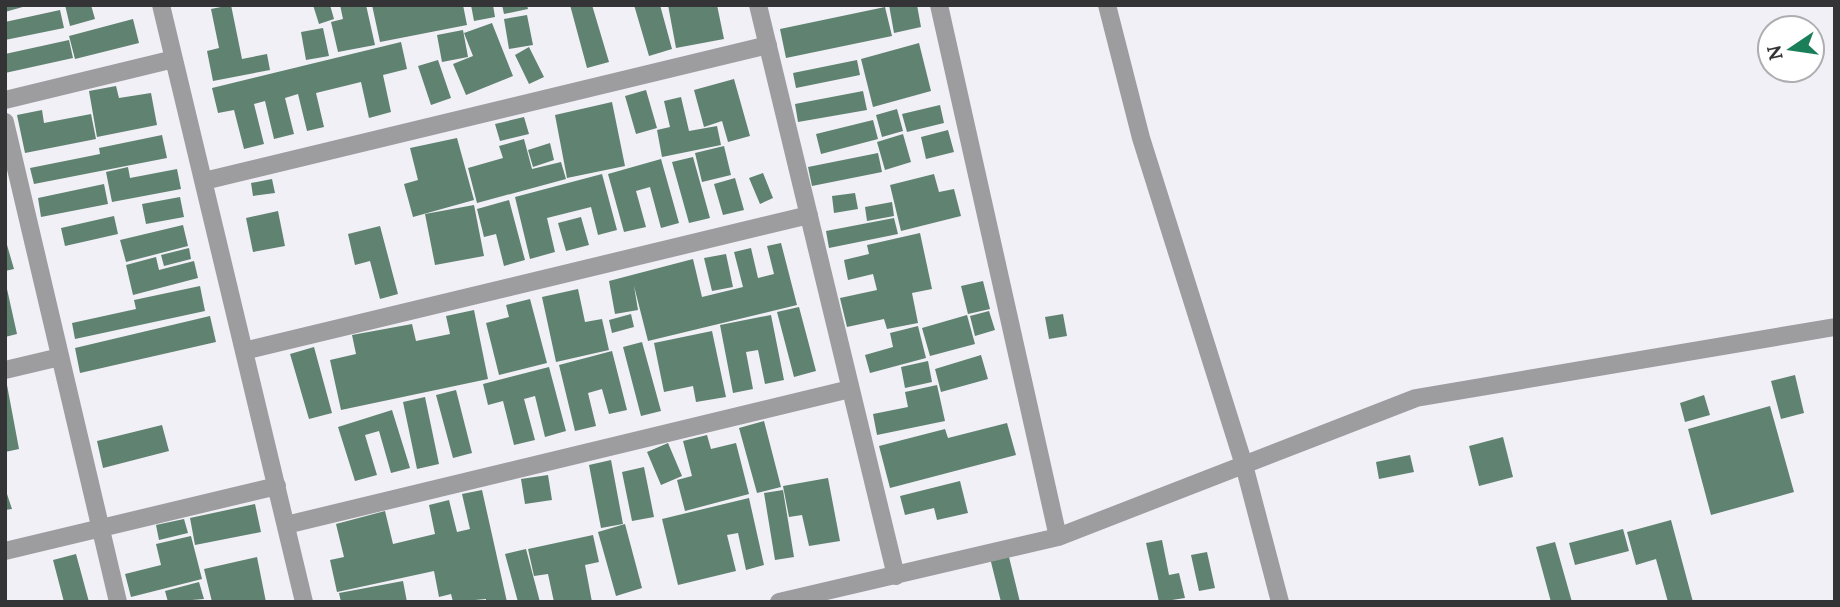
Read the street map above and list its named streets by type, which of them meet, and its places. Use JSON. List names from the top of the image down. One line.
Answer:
{"north":"left"}
